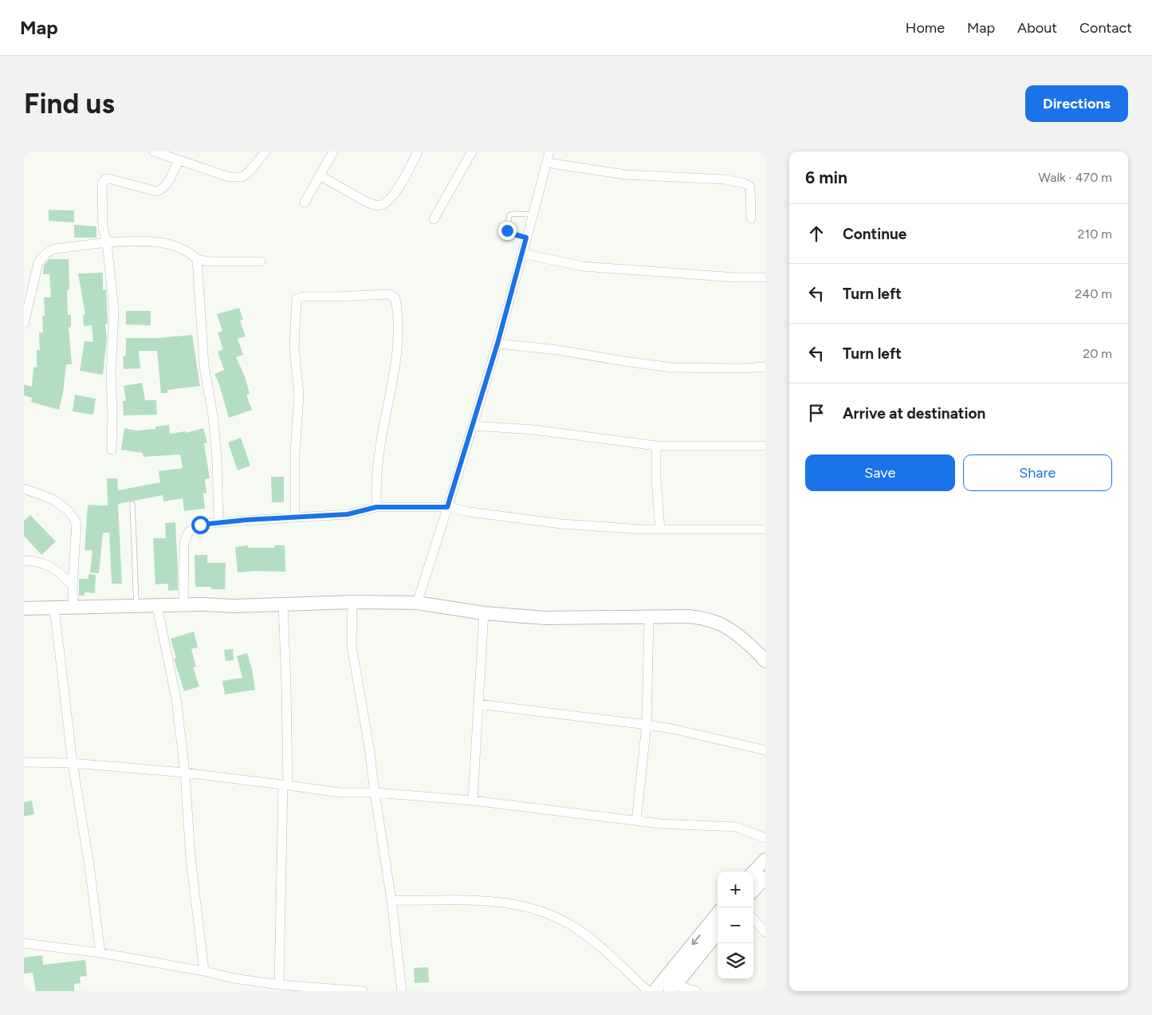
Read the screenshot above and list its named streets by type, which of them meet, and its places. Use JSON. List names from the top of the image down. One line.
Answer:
{"page":{"header":"Map","nav":["Home","Map","About","Contact"],"buttons":["Directions",["Save","Share"]],"title":"Find us","heading":["6 min","Walk · 470 m"],"list":[["Continue","210 m"],["Turn left","240 m"],["Turn left","20 m"],"Arrive at destination"],"map_buttons":["+","−"]}}
